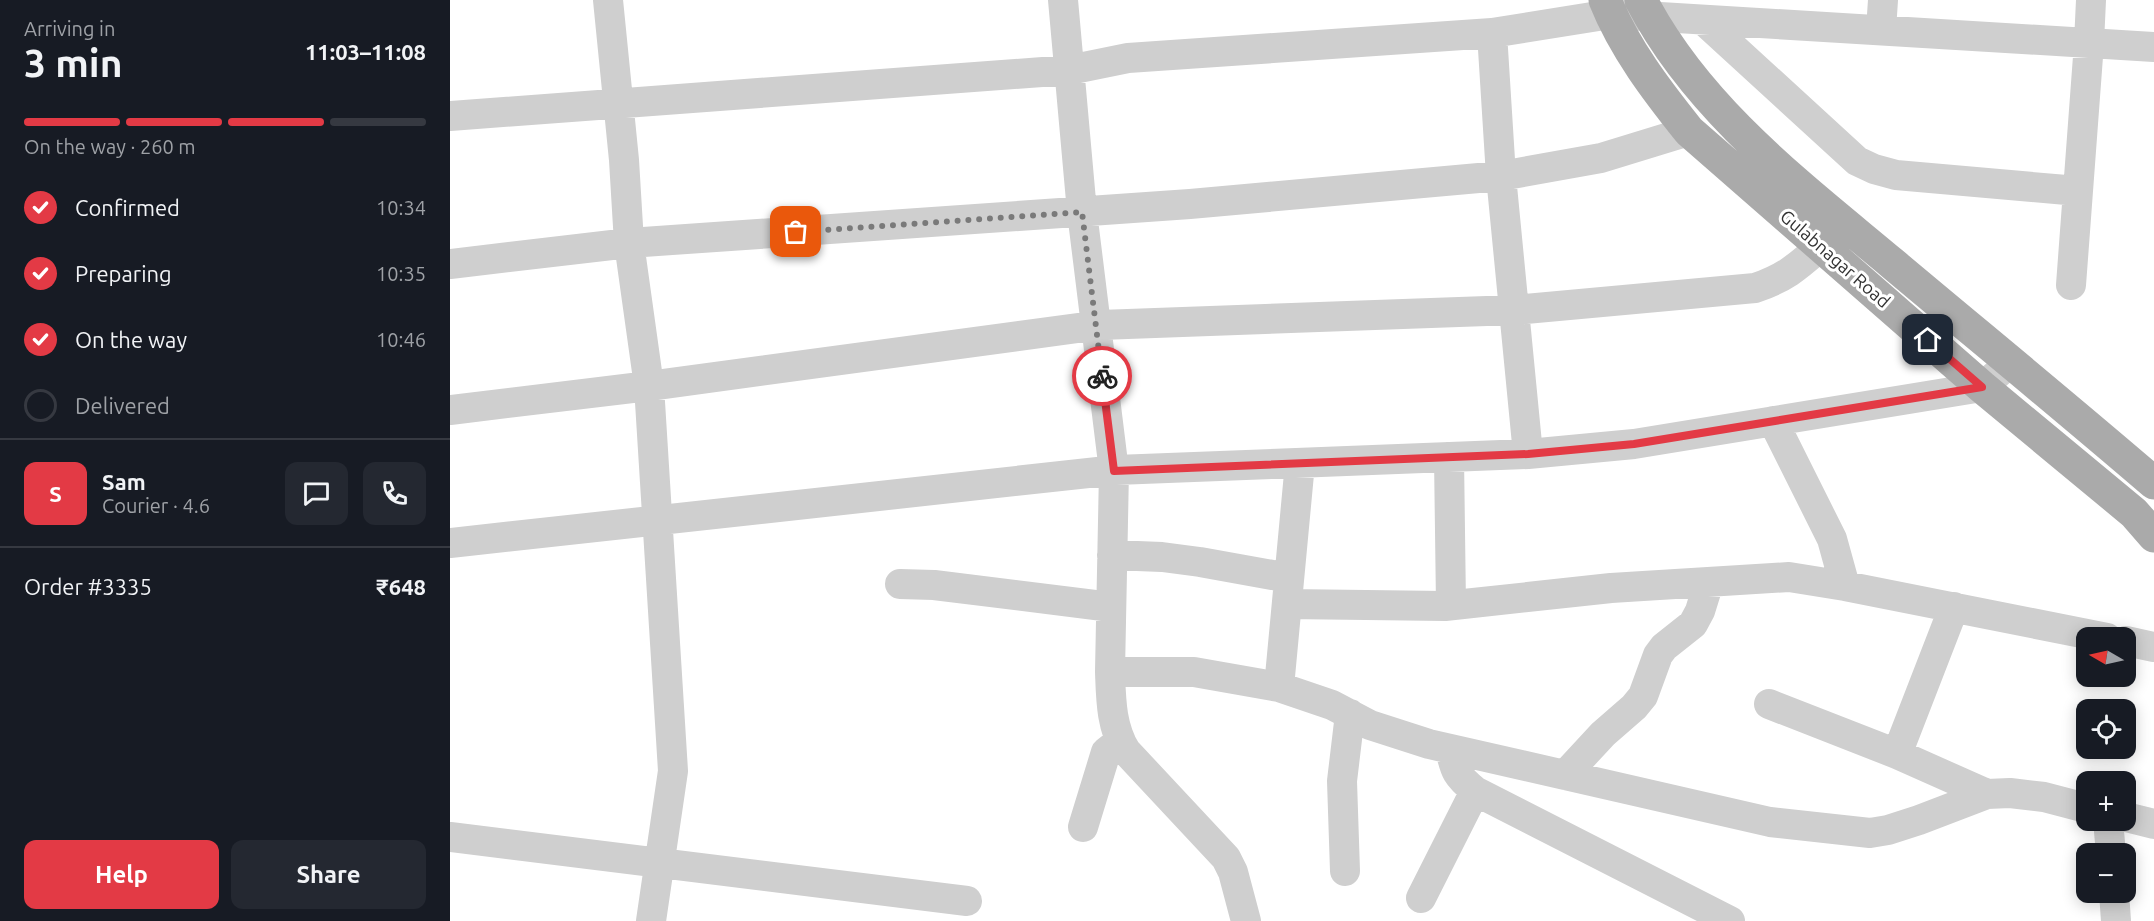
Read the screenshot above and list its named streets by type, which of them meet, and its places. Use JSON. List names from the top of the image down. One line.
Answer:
{"streets":{"main road":["Gulabnagar Road"]},"north":"left","page":{"heading":["3 min","Arriving in","11:03–11:08"],"panel":["Sam","Courier · 4.6","Order #3335","₹648"],"bar":"On the way · 260 m","list":[["Confirmed","10:34"],["Preparing","10:35"],["On the way","10:46"],"Delivered"],"round":"S","map_buttons":["+","−"],"buttons":["Help","Share"]}}
